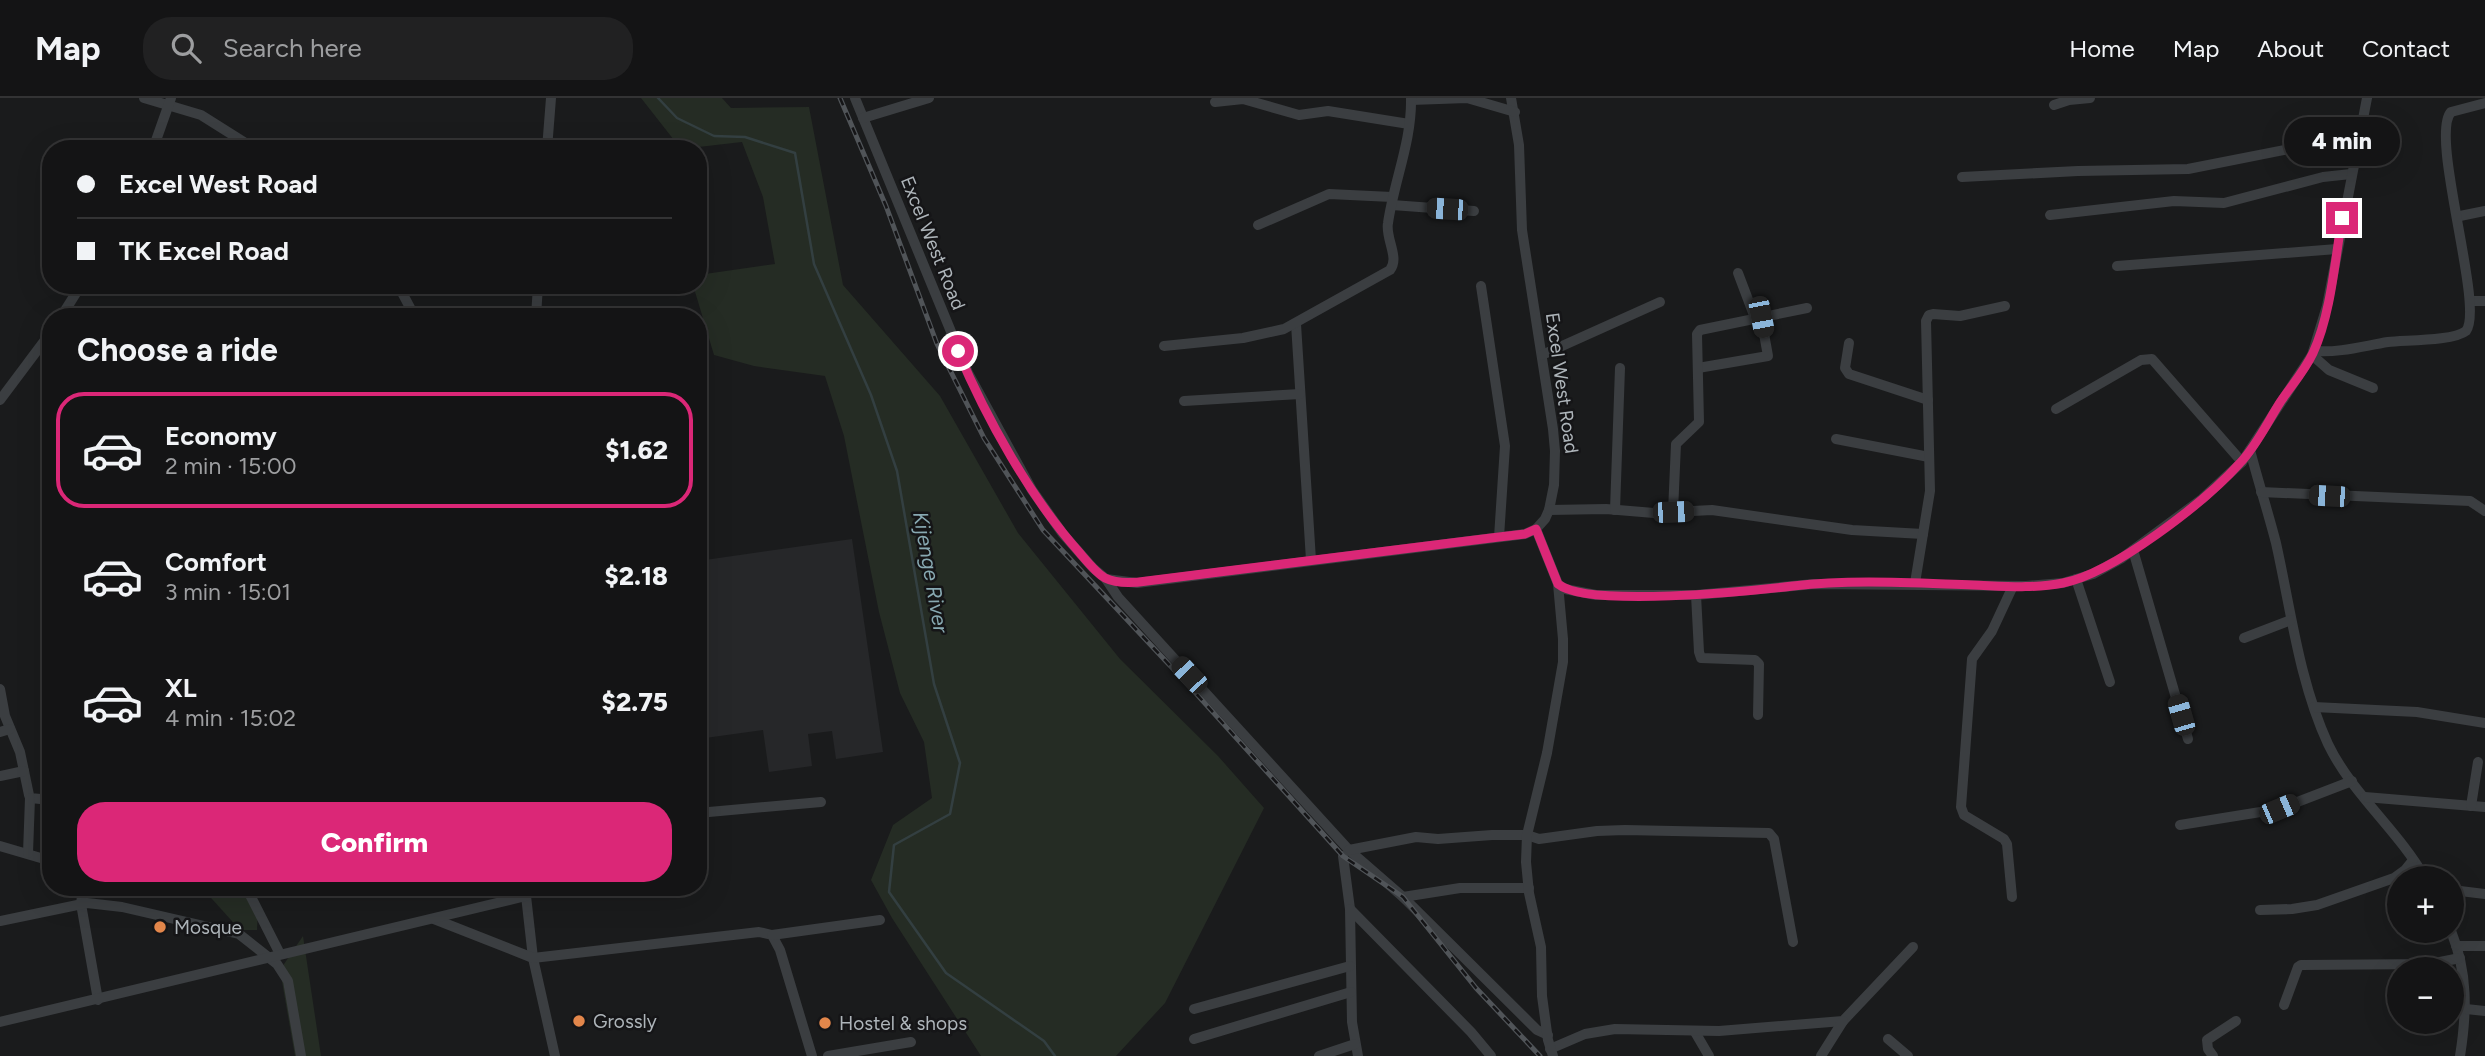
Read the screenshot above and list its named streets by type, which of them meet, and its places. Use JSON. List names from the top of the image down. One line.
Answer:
{"streets":{"street":["Excel West Road"]},"water":["Kijenge River"],"places":["Mosque","Grossly","Hostel & shops"],"page":{"header":"Map","search":"Search here","nav":["Home","Map","About","Contact"],"bubble":"4 min","banner":["Excel West Road","TK Excel Road"],"heading":"Choose a ride","list":[{"name":"Economy","note":"2 min · 15:00","value":"$1.62"},{"name":"Comfort","note":"3 min · 15:01","value":"$2.18"},{"name":"XL","note":"4 min · 15:02","value":"$2.75"}],"buttons":"Confirm","map_buttons":["+","−"]}}
